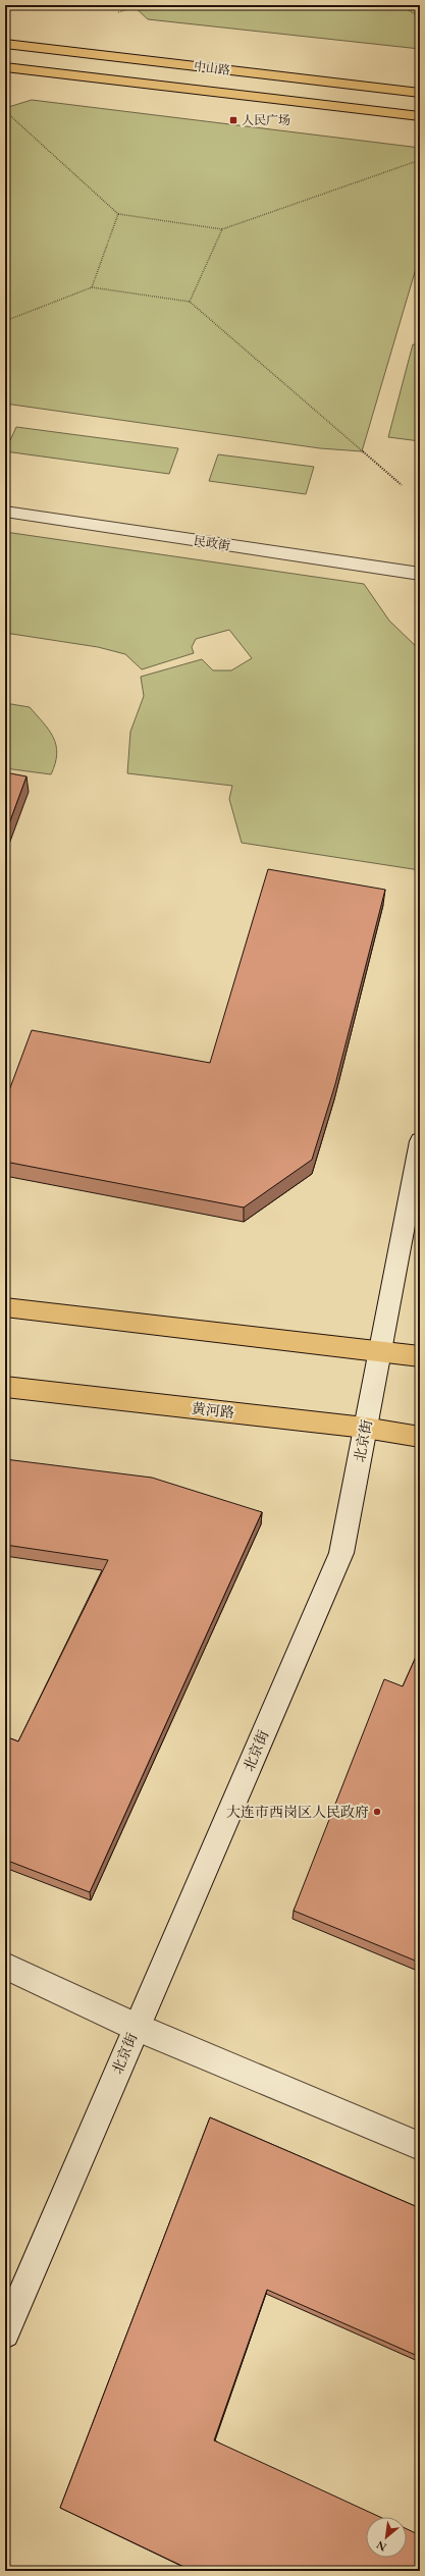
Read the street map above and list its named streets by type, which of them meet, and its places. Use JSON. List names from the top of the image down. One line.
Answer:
{"streets":{"main road":["中山路","黄河路"],"street":["民政街","北京街"]},"crossings":[["黄河路","北京街"]],"places":{"transit":["人民广场"],"other":["大连市西岗区人民政府"]},"north":"bottom left"}
